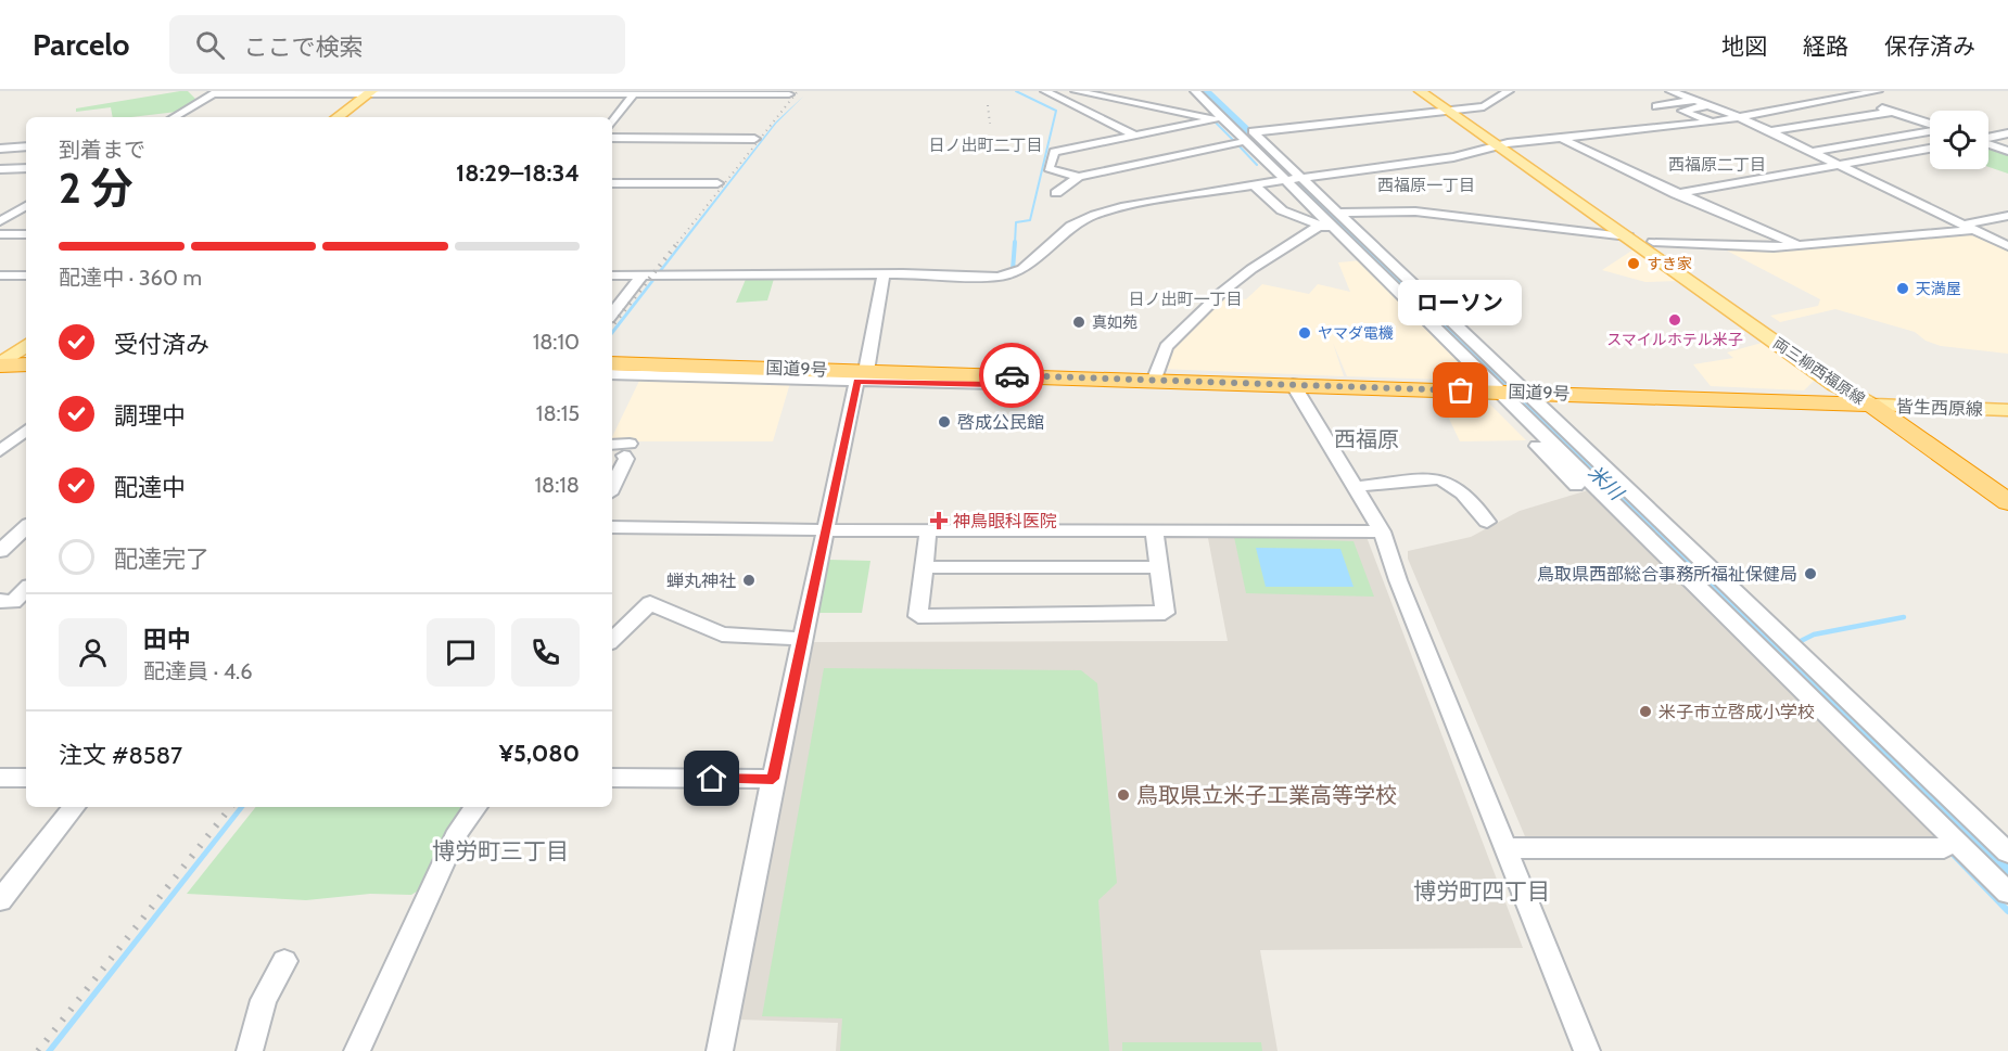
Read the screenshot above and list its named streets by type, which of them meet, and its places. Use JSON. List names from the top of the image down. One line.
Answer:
{"streets":{"highway":["国道9号"],"main road":["両三柳西福原線","皆生西原線"]},"crossings":[["国道9号","両三柳西福原線"],["国道9号","皆生西原線"],["両三柳西福原線","皆生西原線"]],"districts":["日ノ出町二丁目","西福原二丁目","西福原一丁目","日ノ出町一丁目","西福原","博労町三丁目","博労町四丁目"],"water":["米川"],"places":{"other":["すき家","天満屋","スマイルホテル米子","真如苑","ヤマダ電機","ローソン","啓成公民館","鳥取県西部総合事務所福祉保健局","蝉丸神社","米子市立啓成小学校","鳥取県立米子工業高等学校"],"health":["神鳥眼科医院"]},"page":{"header":"Parcelo","search":"ここで検索","nav":["地図","経路","保存済み"],"heading":["2 分","到着まで","18:29–18:34"],"panel":["田中","配達員 · 4.6","注文 #8587","¥5,080"],"bar":"配達中 · 360 m","bubble":"ローソン","list":[["受付済み","18:10"],["調理中","18:15"],["配達中","18:18"],"配達完了"]}}
